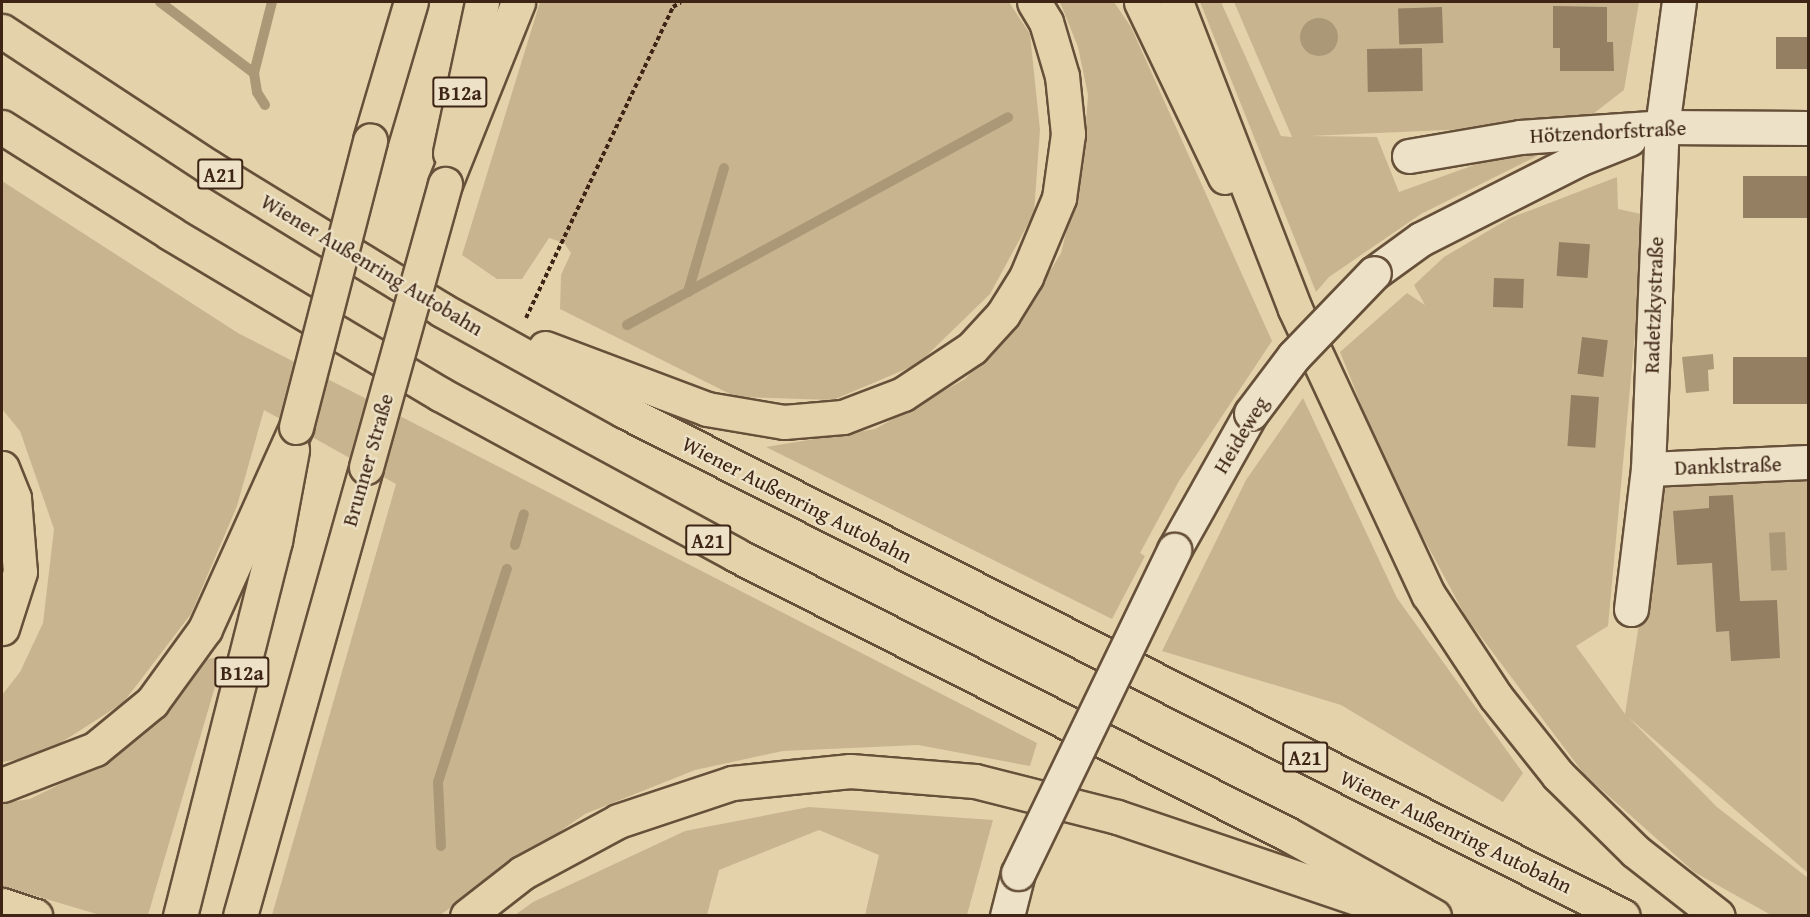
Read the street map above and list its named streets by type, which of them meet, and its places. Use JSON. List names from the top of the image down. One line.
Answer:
{"streets":{"main road":["B12a","A21","Wiener Außenring Autobahn","Brunner Straße"],"street":["Hötzendorfstraße","Radetzkystraße","Heideweg","Danklstraße"]},"crossings":[["Hötzendorfstraße","Radetzkystraße"],["Hötzendorfstraße","Heideweg"],["Radetzkystraße","Heideweg"],["Radetzkystraße","Danklstraße"]]}
